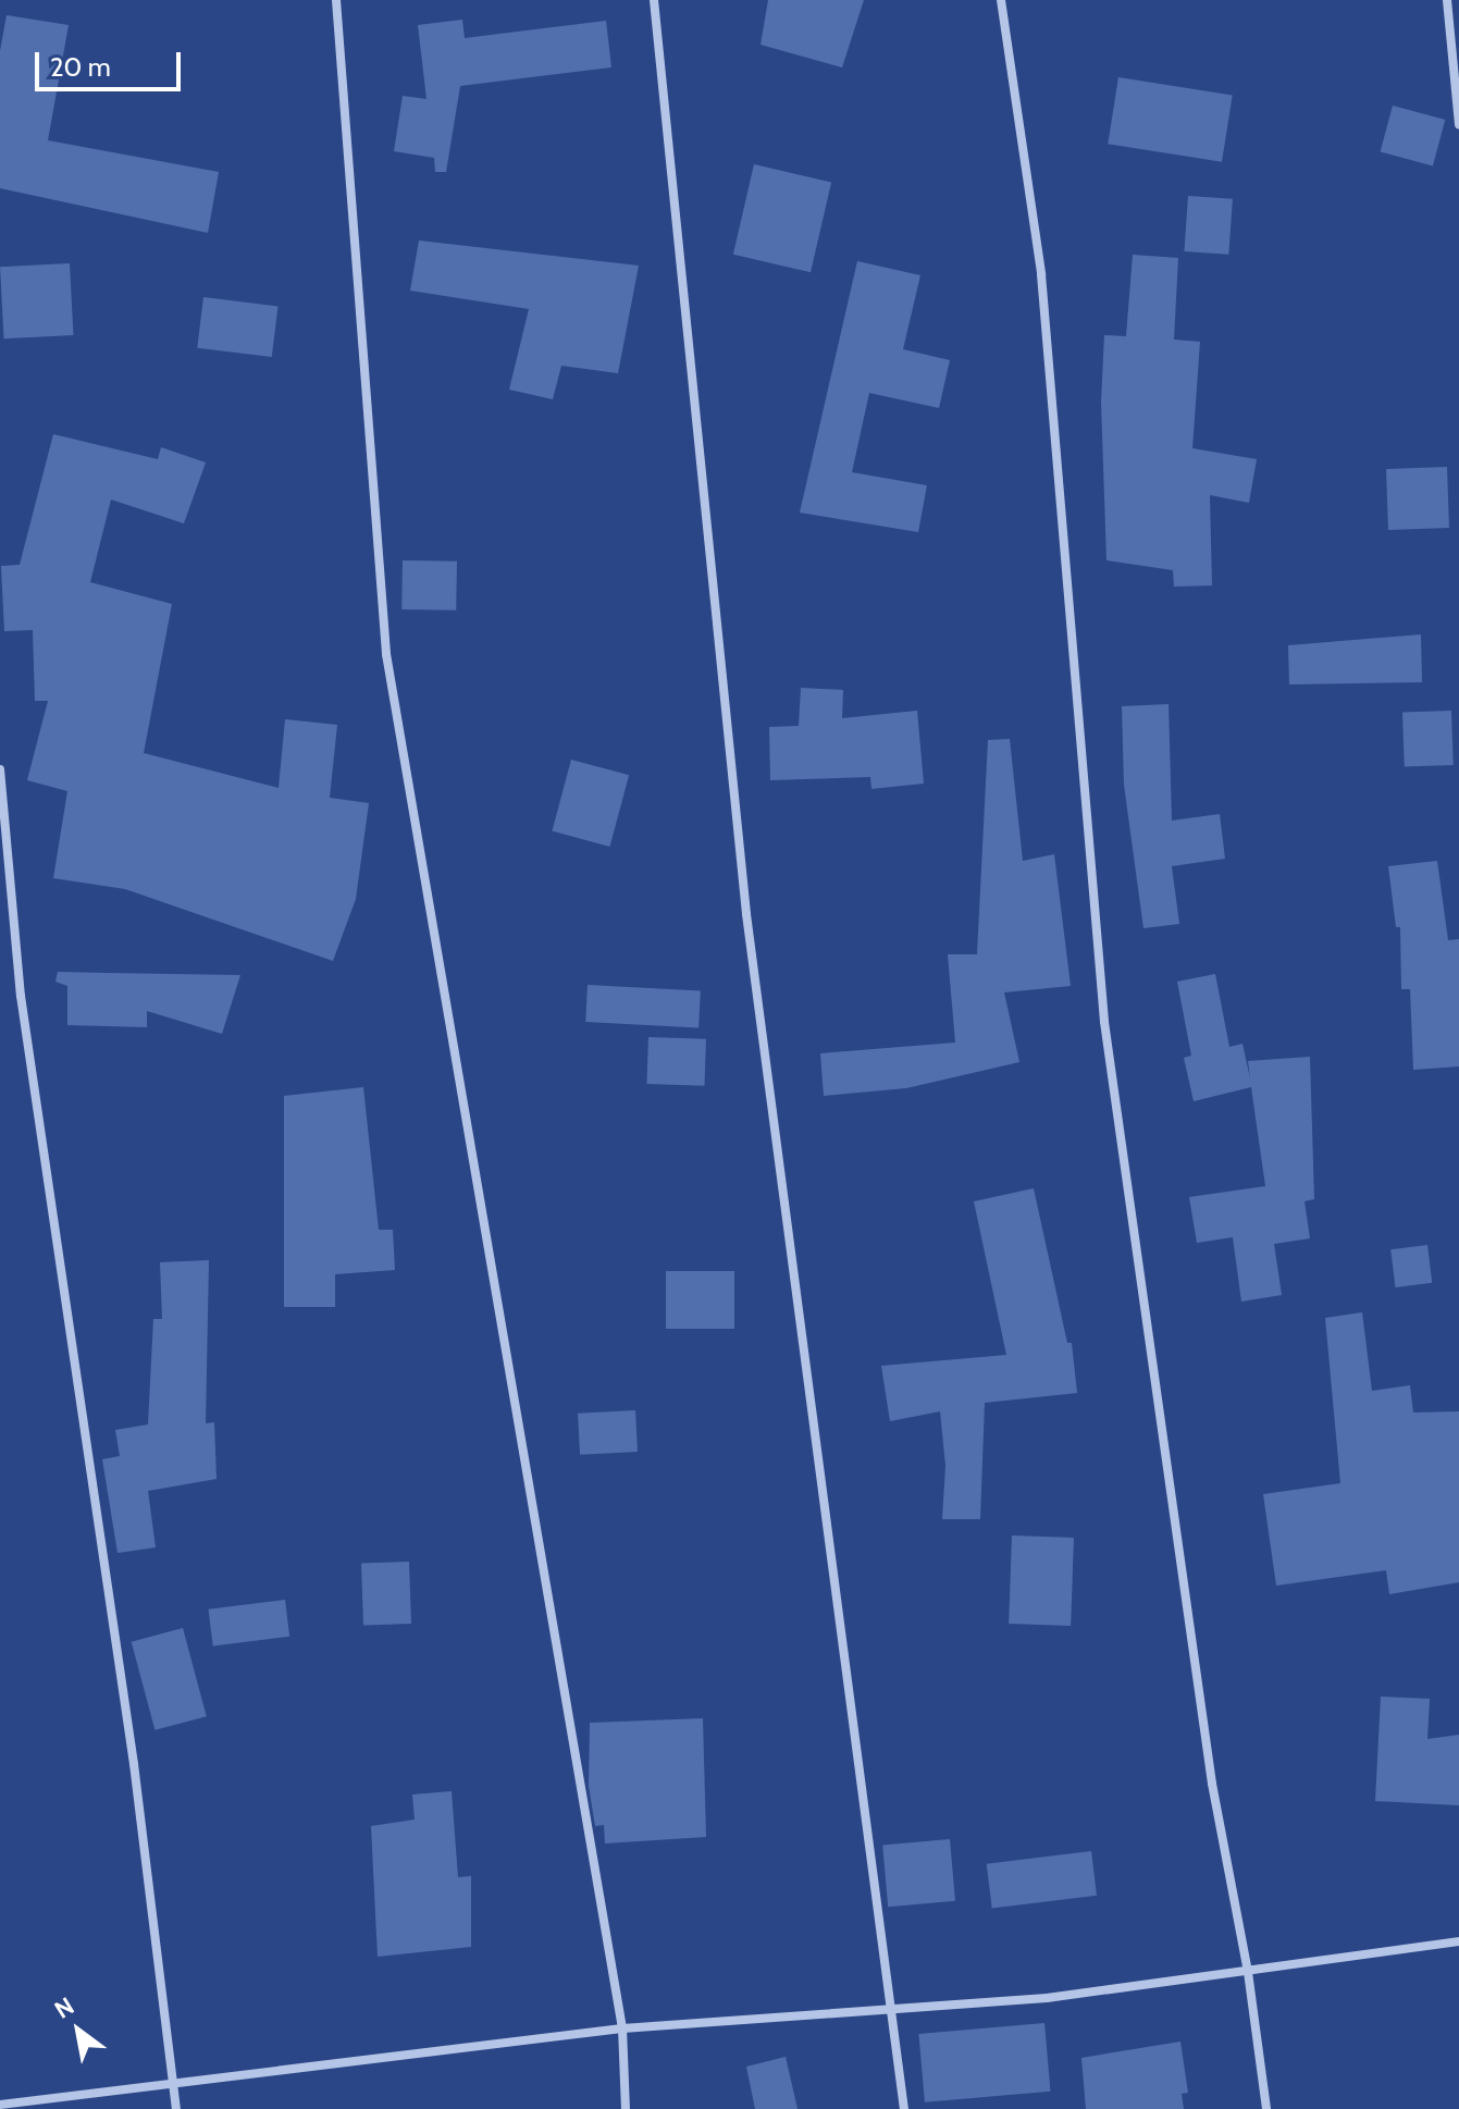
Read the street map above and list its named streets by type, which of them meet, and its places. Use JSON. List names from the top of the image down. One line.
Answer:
{"scale_bar":"20 m","north":"top left"}
